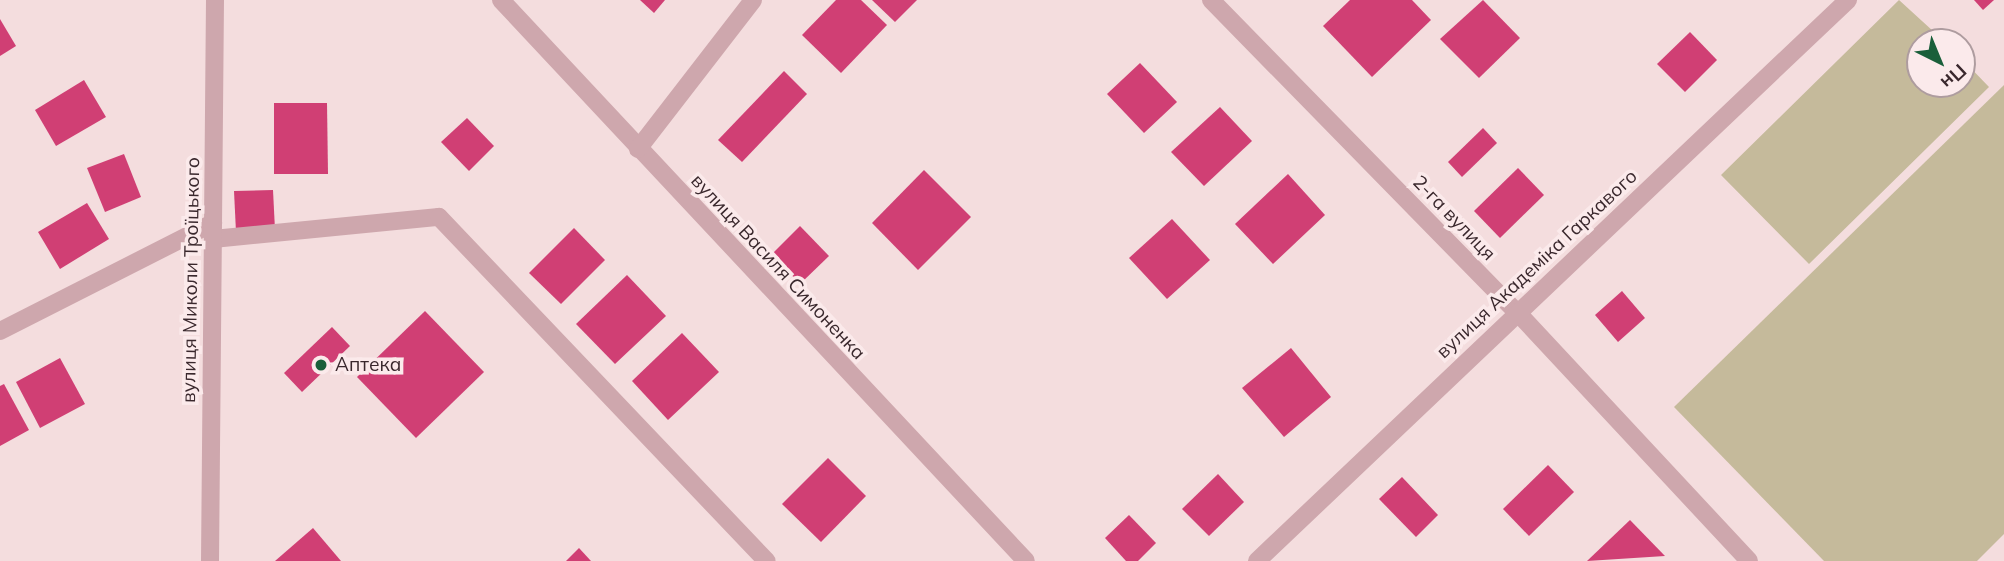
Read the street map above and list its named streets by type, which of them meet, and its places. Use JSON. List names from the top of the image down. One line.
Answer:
{"streets":{"street":["2-га вулиця","вулиця Академіка Гаркавого","вулиця Василя Симоненка","вулиця Миколи Троїцького"]},"crossings":[["2-га вулиця","вулиця Академіка Гаркавого"]],"places":["Аптека"],"north":"bottom right"}
